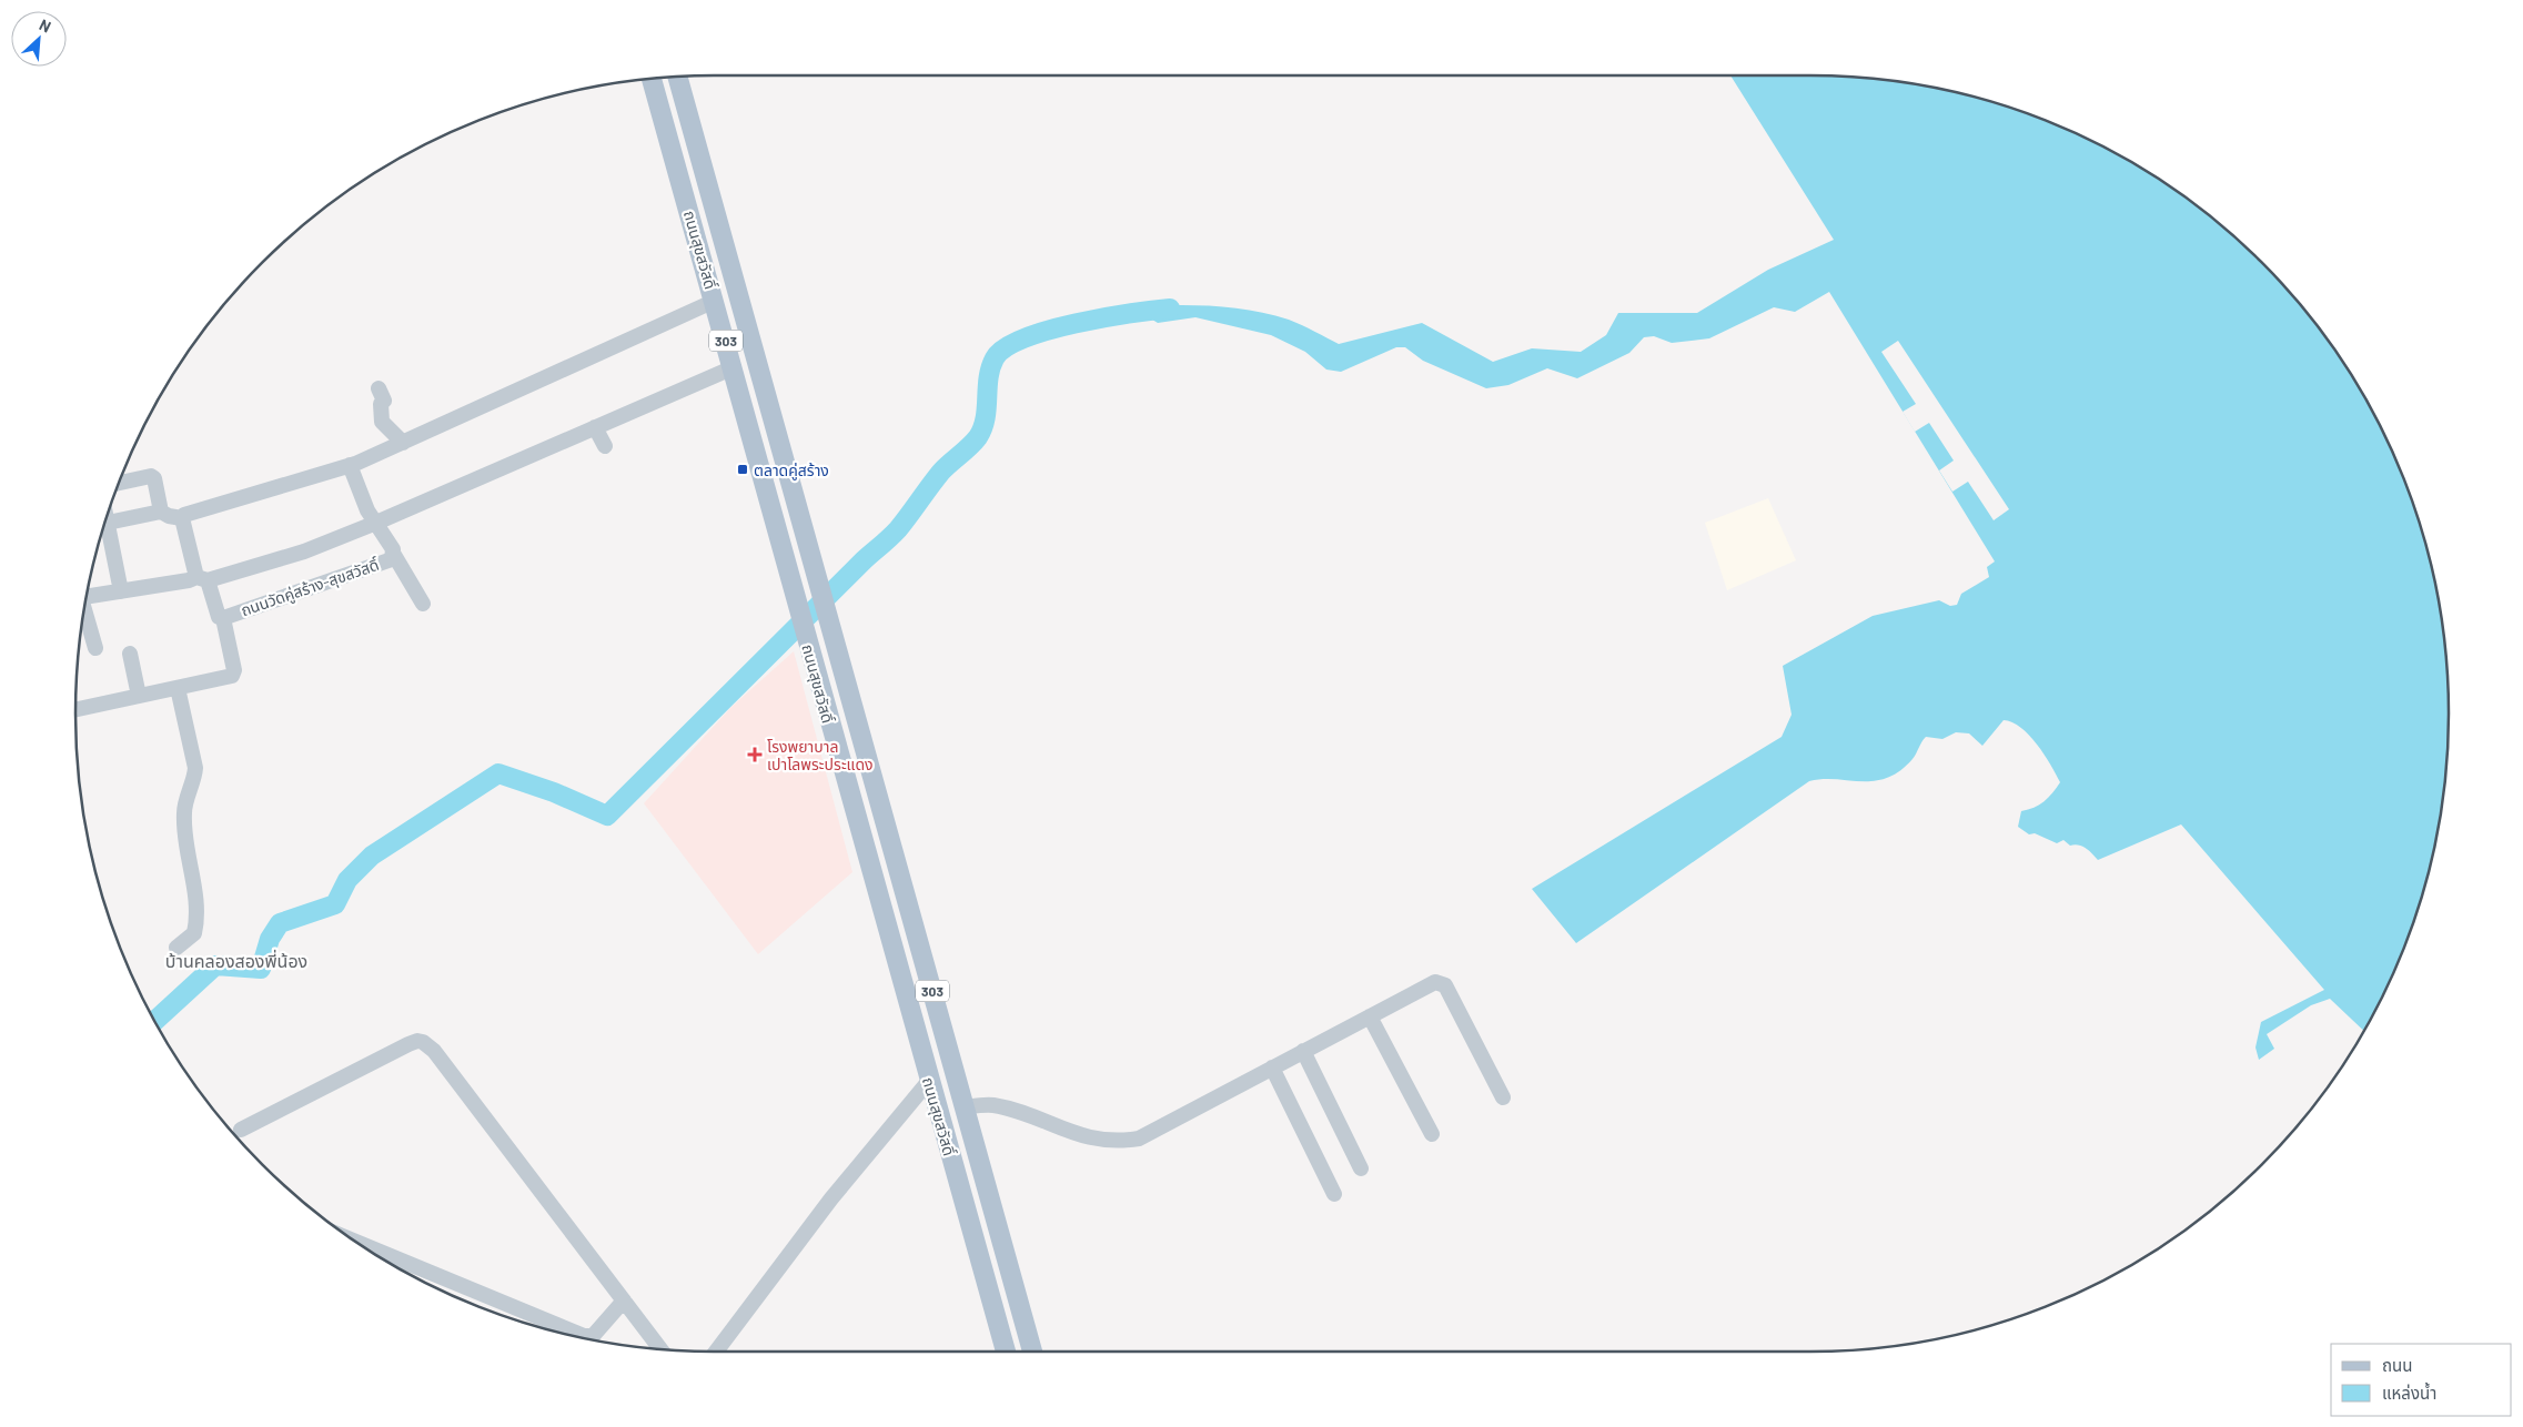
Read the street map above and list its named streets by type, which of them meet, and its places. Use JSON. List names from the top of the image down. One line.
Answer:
{"streets":{"main road":["ถนนสุขสวัสดิ์","303"],"street":["ถนนวัดคู่สร้าง-สุขสวัสดิ์"]},"districts":["บ้านคลองสองพี่น้อง"],"places":{"transit":["ตลาดคู่สร้าง"],"health":["โรงพยาบาล เปาโลพระประแดง"]},"legend":["ถนน","แหล่งน้ำ"],"north":"top right"}
